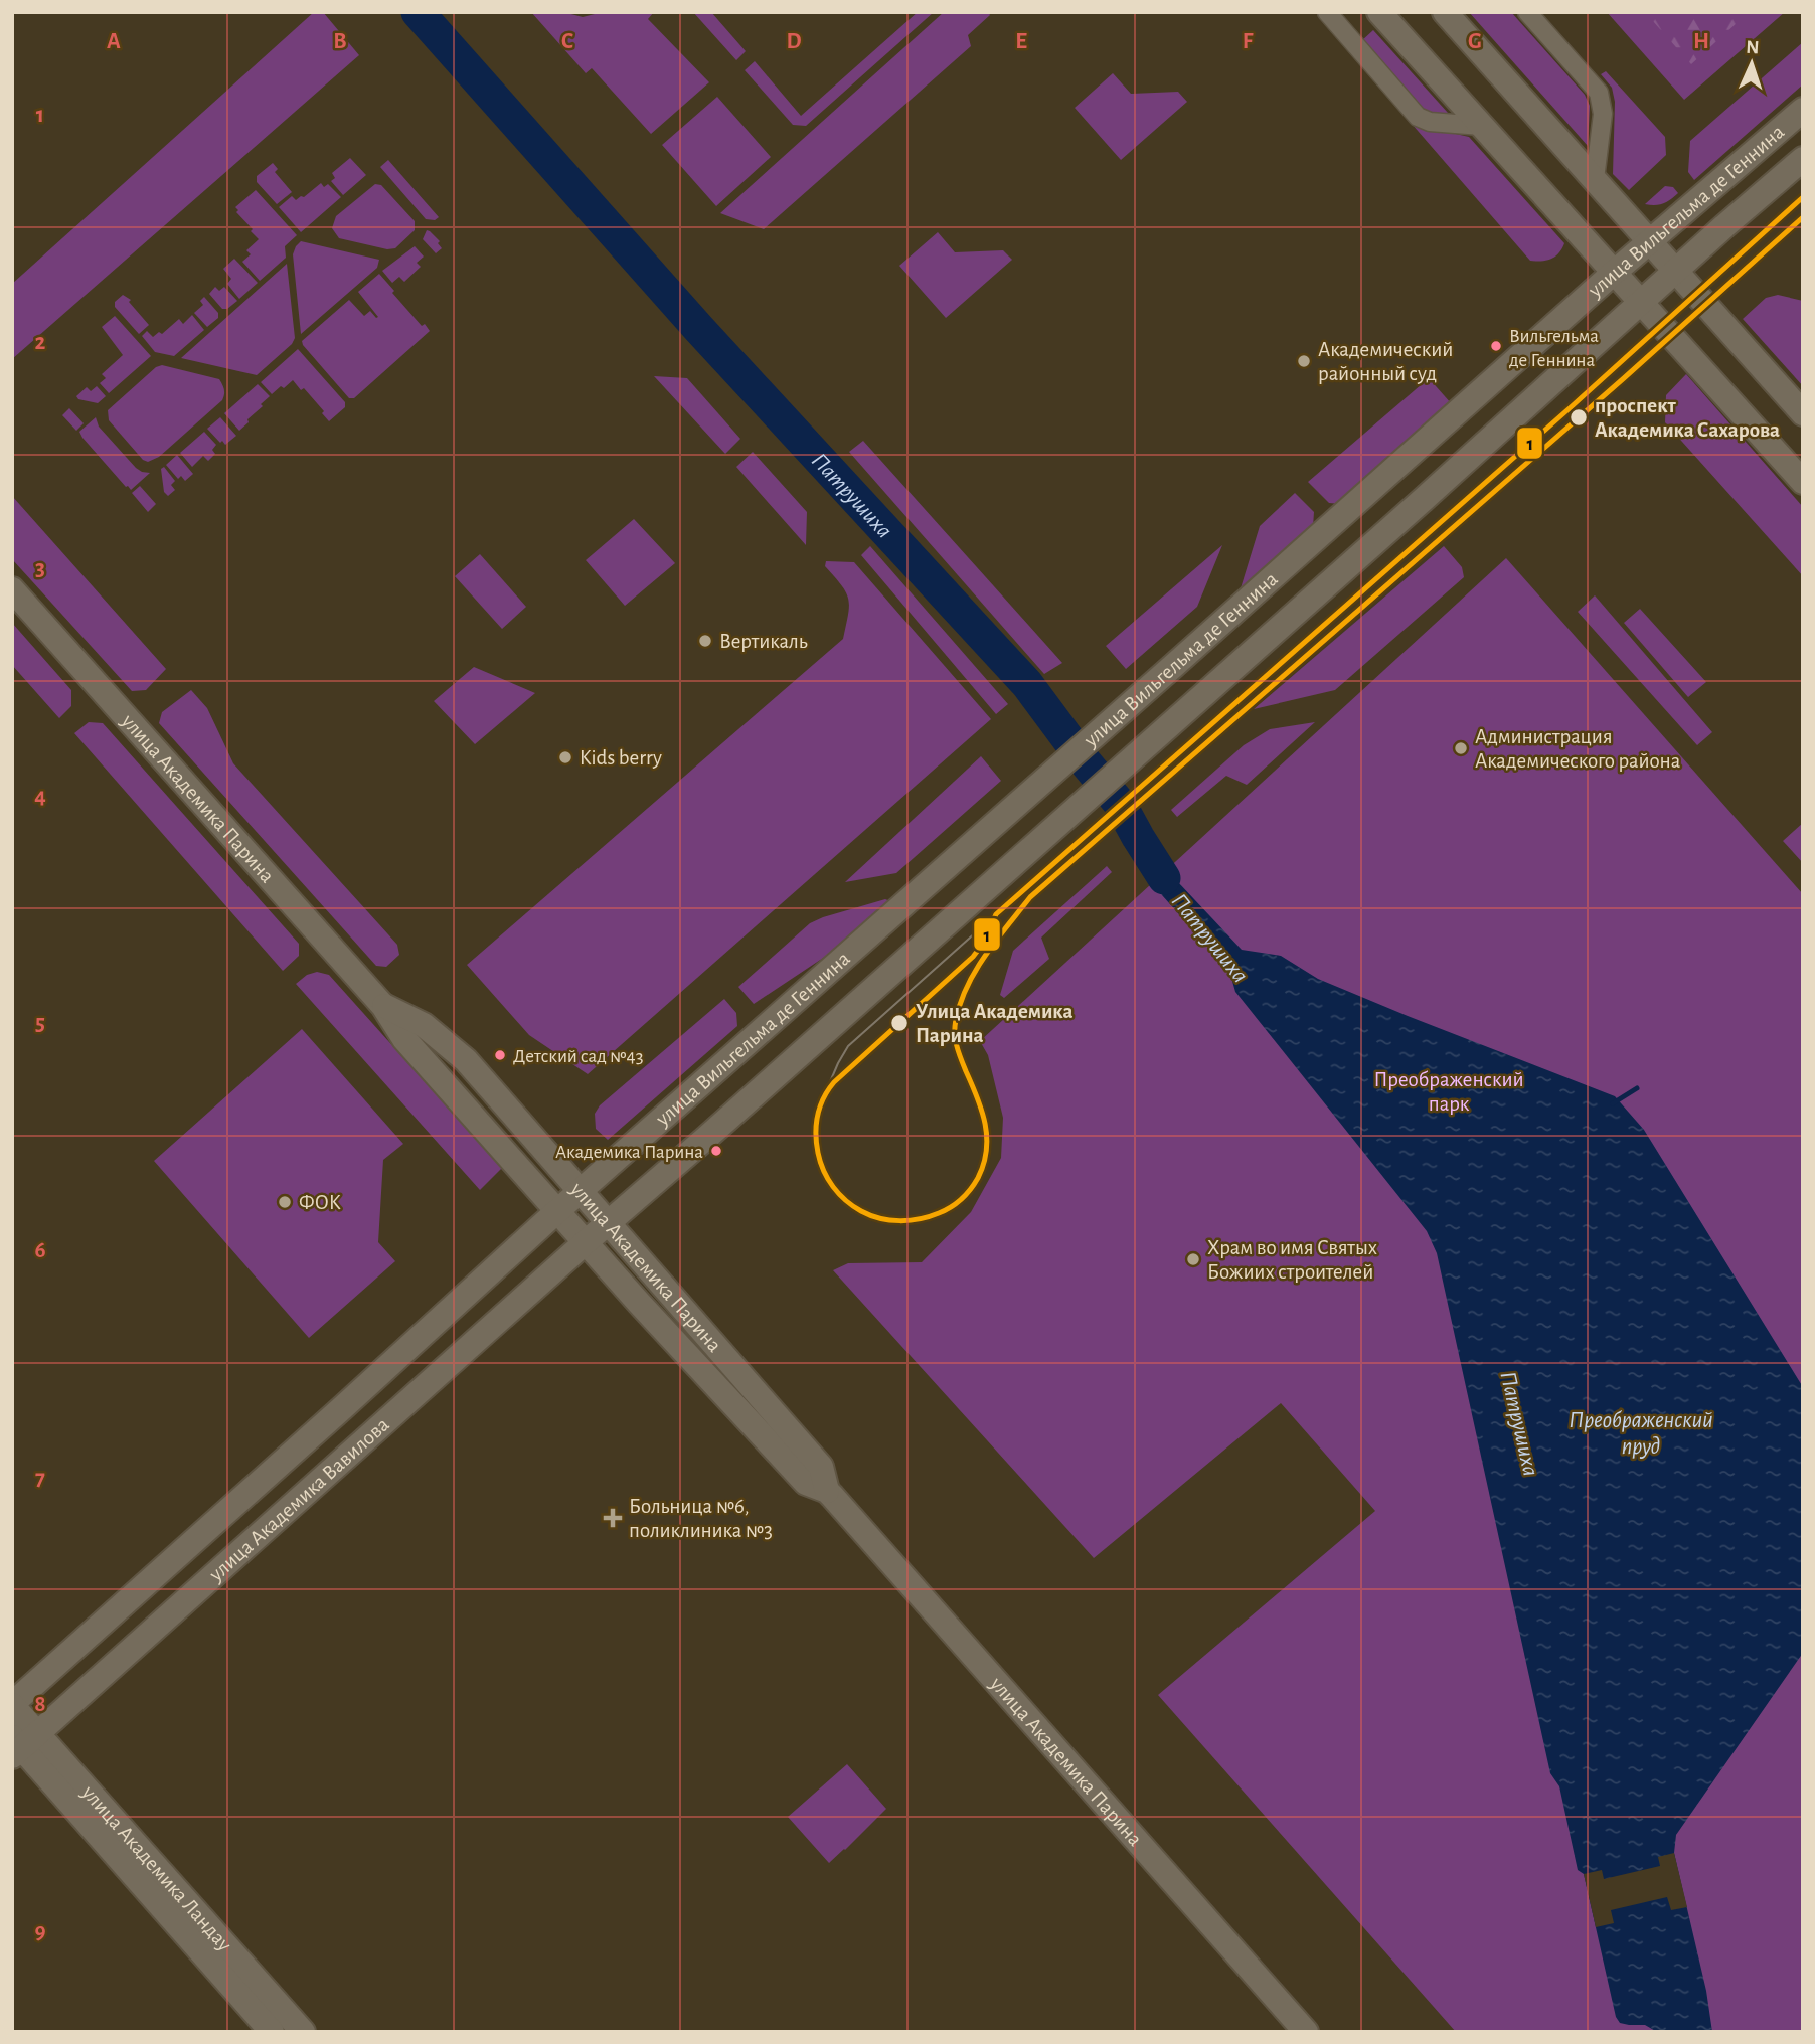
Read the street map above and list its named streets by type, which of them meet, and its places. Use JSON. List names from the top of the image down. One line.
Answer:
{"streets":{"street":["улица Вильгельма де Геннина","улица Академика Парина","улица Академика Вавилова","улица Академика Ландау"]},"crossings":[["улица Вильгельма де Геннина","улица Академика Парина"],["улица Вильгельма де Геннина","улица Академика Вавилова"],["улица Академика Парина","улица Академика Вавилова"],["улица Академика Вавилова","улица Академика Ландау"]],"water":["Патрушиха","Преображенский пруд"],"parks":["Преображенский парк"],"places":{"other":["Вильгельма де Геннина","Академический районный суд","проспект Академика Сахарова","Вертикаль","Администрация Академического района","Kids berry","Улица Академика Парина","Детский сад №43","Академика Парина","ФОК","Храм во имя Святых Божиих строителей"],"health":["Больница №6, поликлиника №3"]},"lines":["transit line 1"],"north":"top","grid":{"columns":["A","B","C","D","E","F","G","H"],"rows":["1","2","3","4","5","6","7","8","9"]}}
